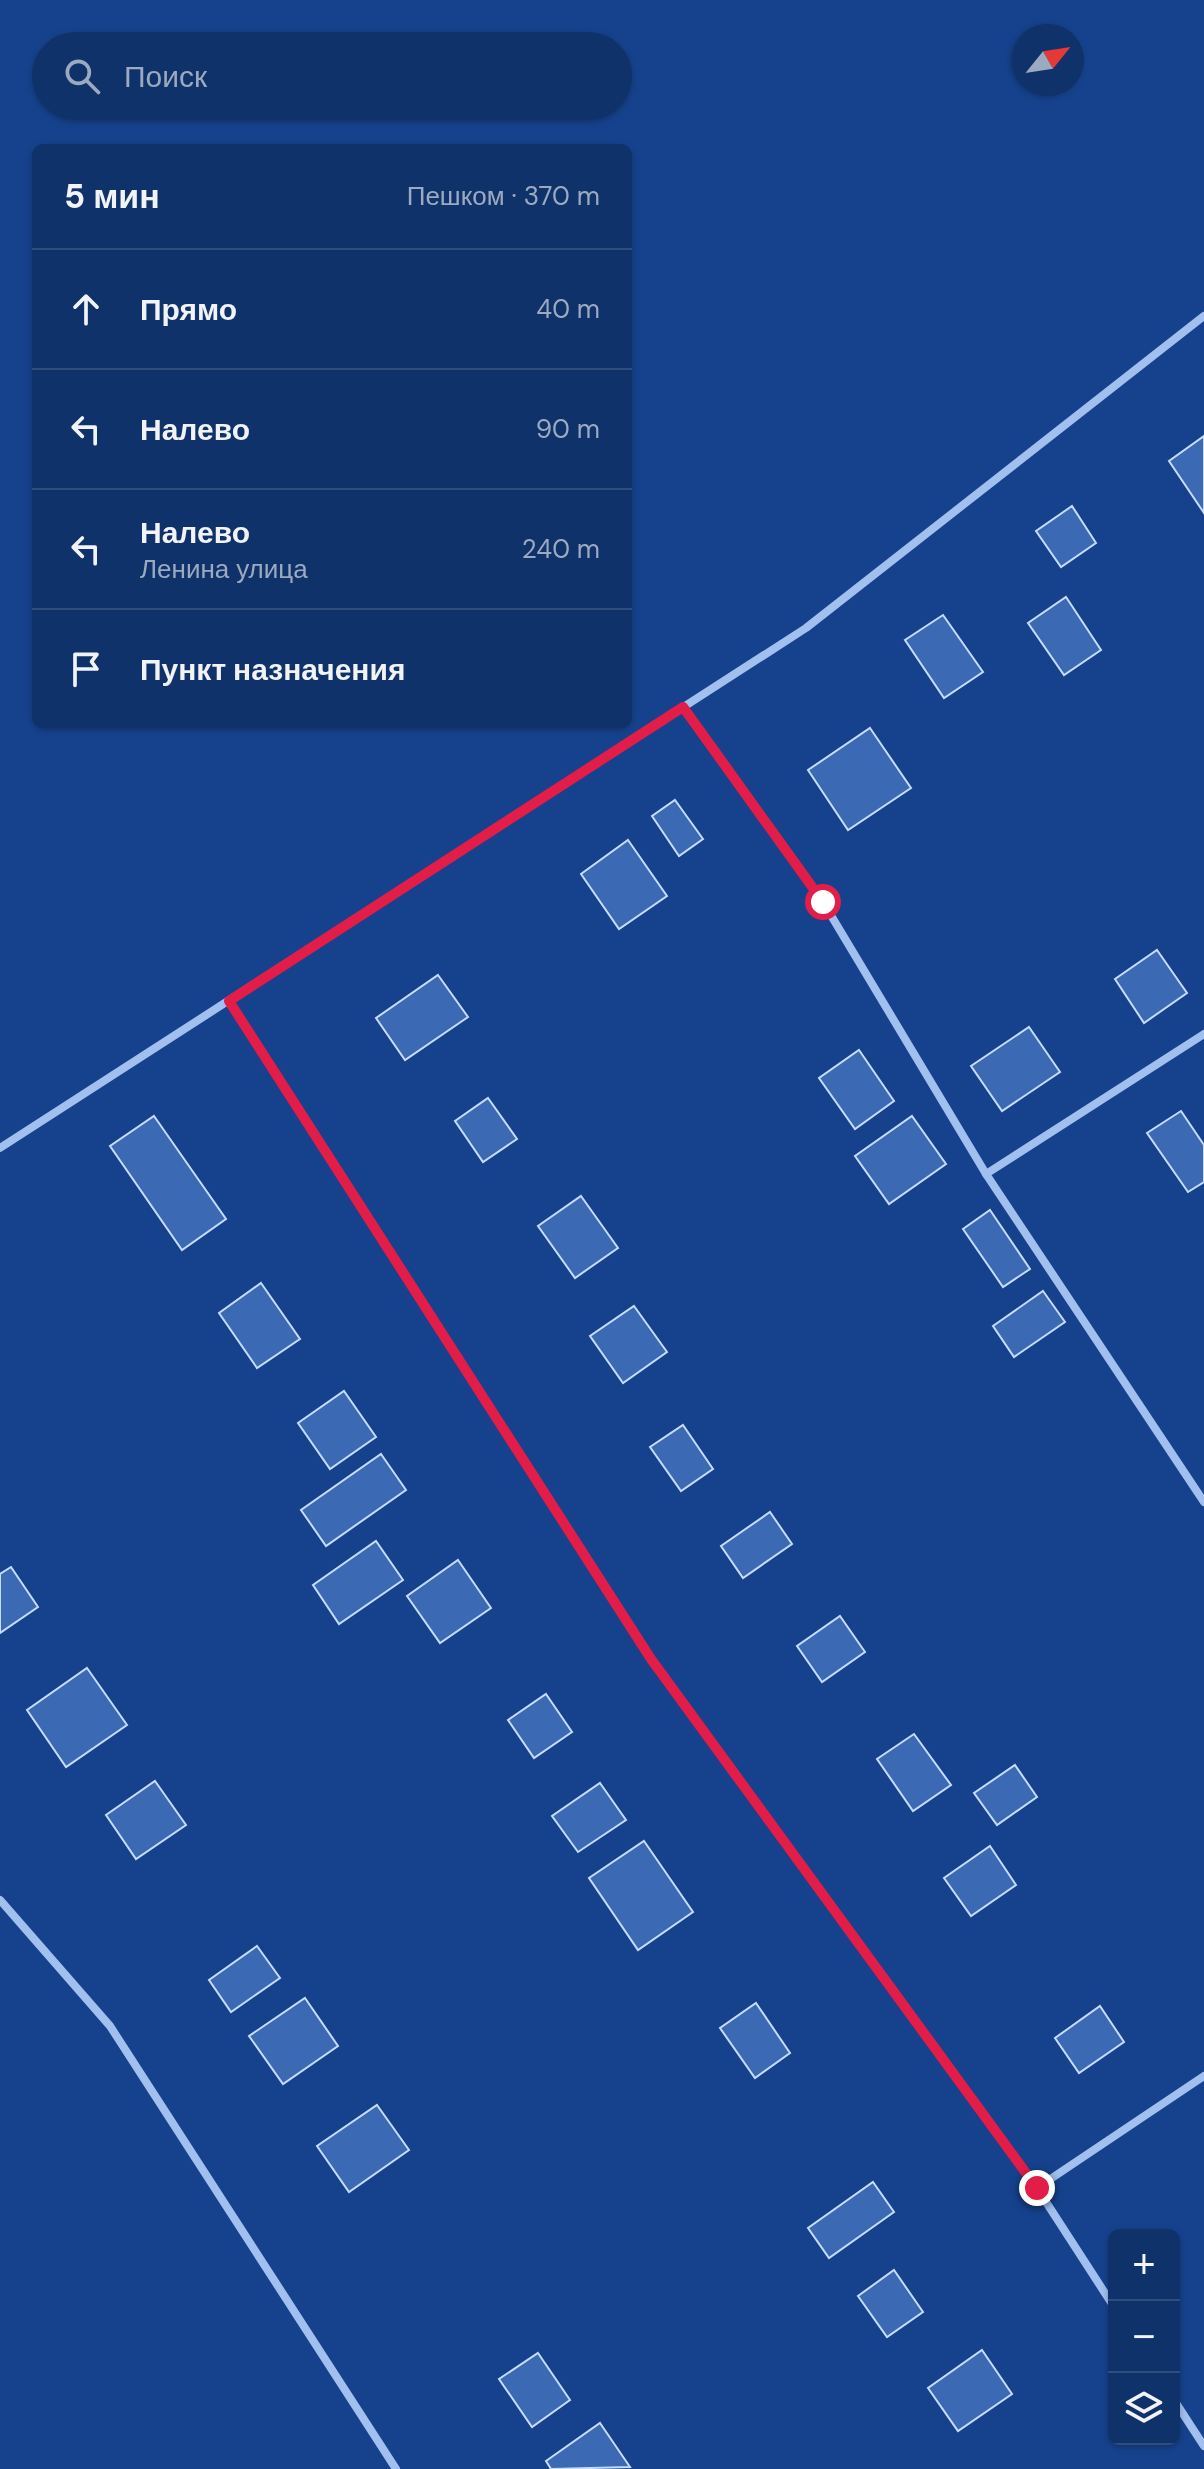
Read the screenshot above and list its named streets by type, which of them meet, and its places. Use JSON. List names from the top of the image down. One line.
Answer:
{"north":"top right","page":{"search":"Поиск","heading":["5 мин","Пешком · 370 m"],"list":[["Прямо","40 m"],["Налево","90 m"],["Налево","Ленина улица","240 m"],"Пункт назначения"],"map_buttons":["+","−"]}}
